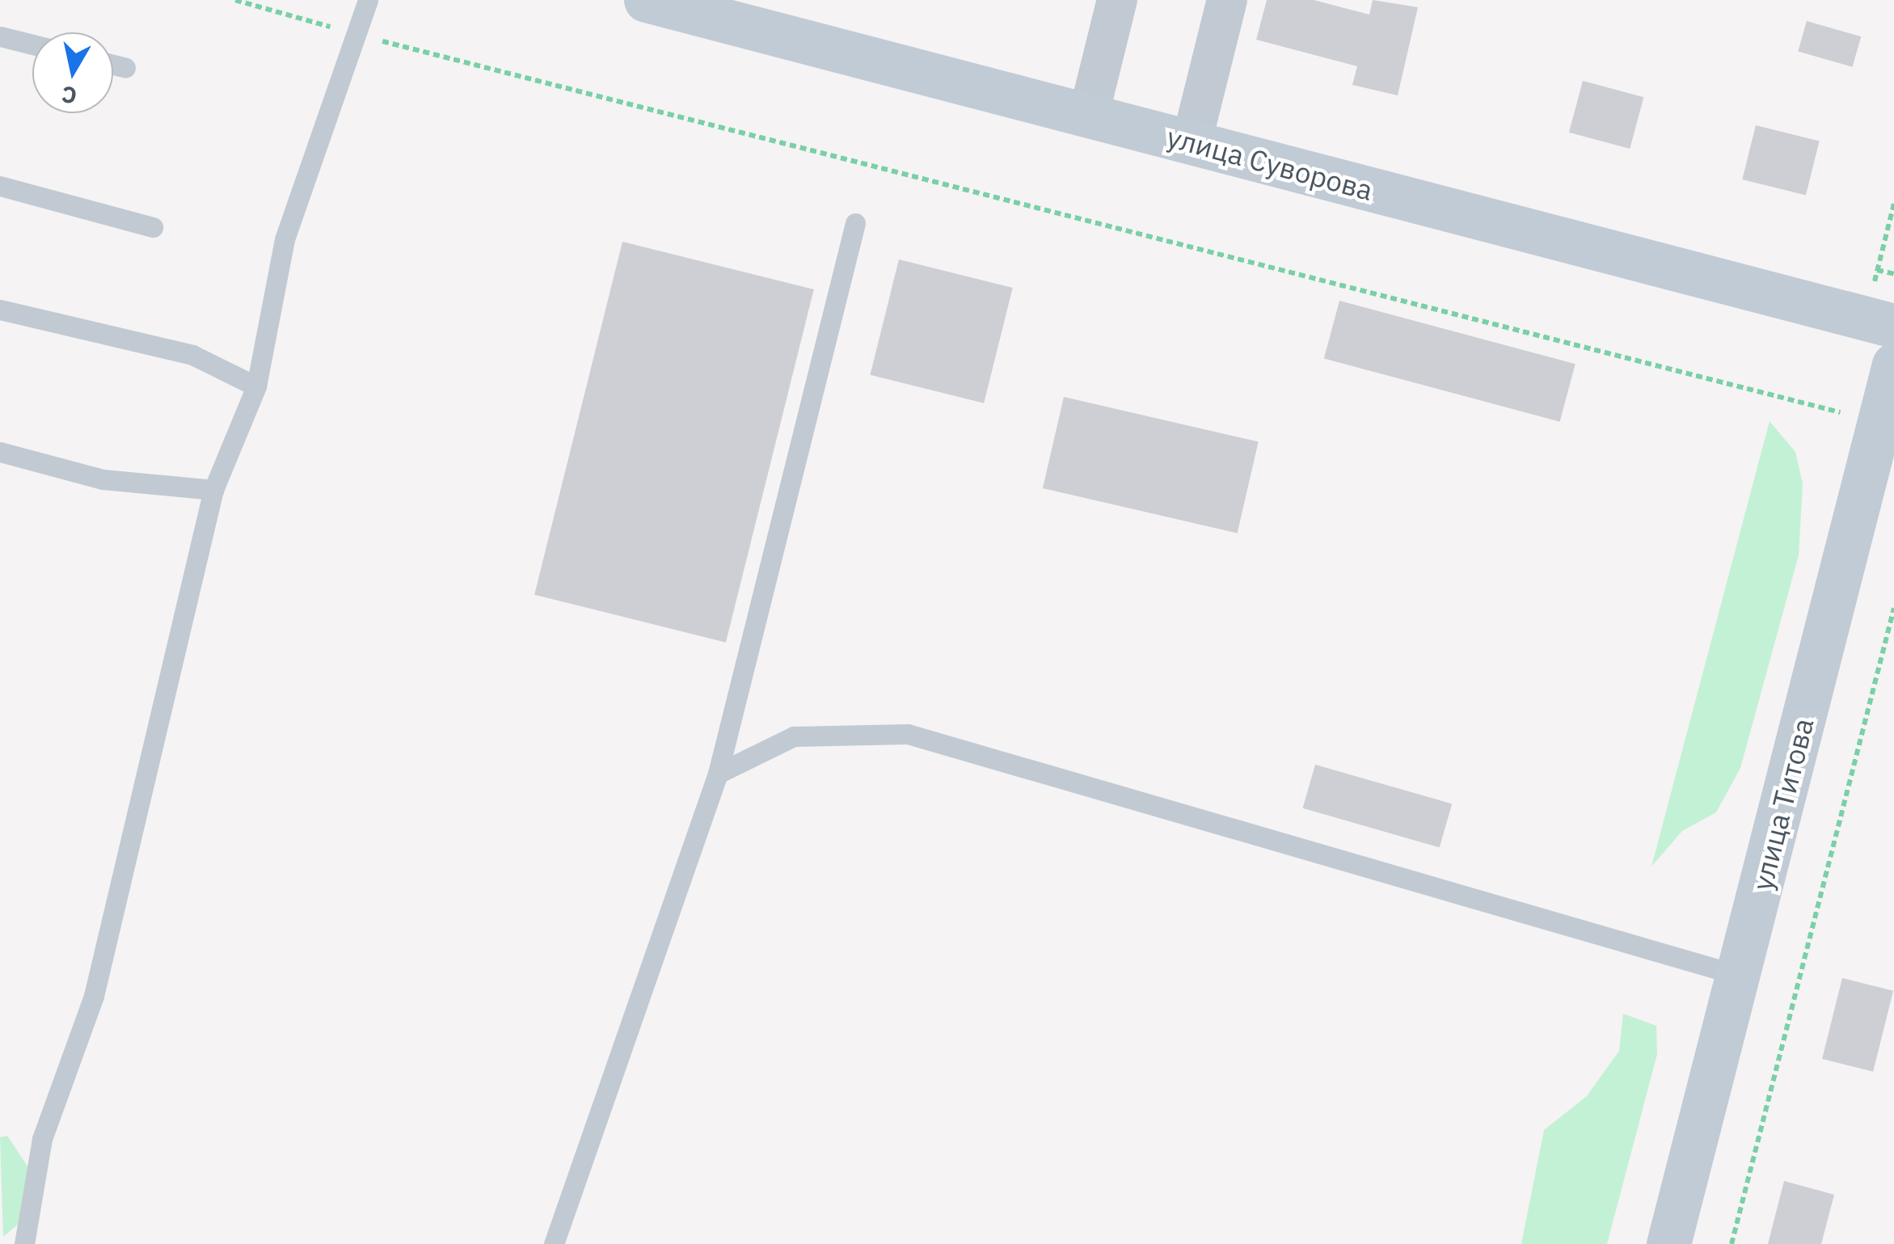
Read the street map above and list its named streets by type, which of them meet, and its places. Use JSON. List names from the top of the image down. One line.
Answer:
{"streets":{"street":["улица Суворова","улица Титова"]},"north":"bottom"}
